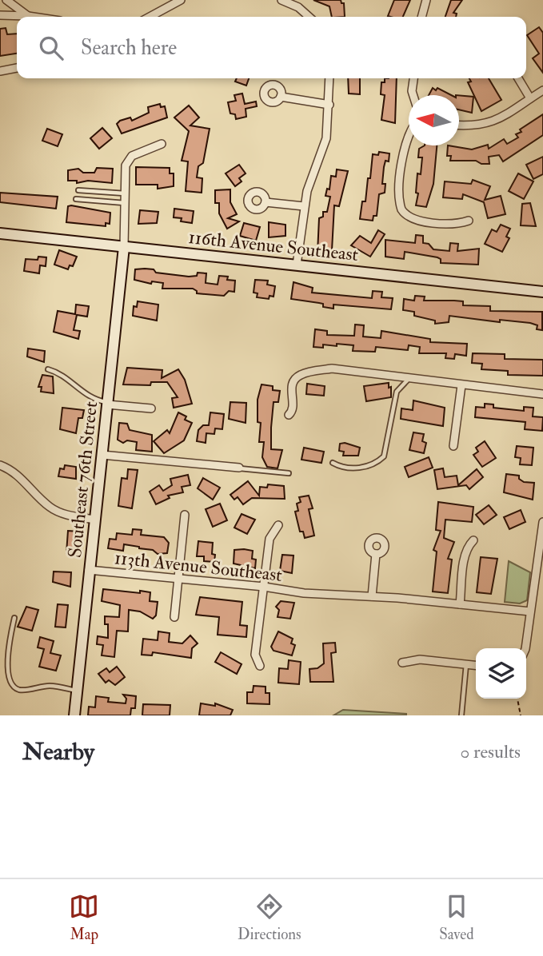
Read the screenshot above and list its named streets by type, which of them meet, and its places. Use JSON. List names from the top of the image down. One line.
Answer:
{"streets":{"street":["116th Avenue Southeast","Southeast 76th Street","113th Avenue Southeast"]},"crossings":[["116th Avenue Southeast","Southeast 76th Street"],["Southeast 76th Street","113th Avenue Southeast"]],"north":"left","page":{"search":"Search here","heading":["Nearby","0 results"],"nav":["Map","Directions","Saved"]}}
